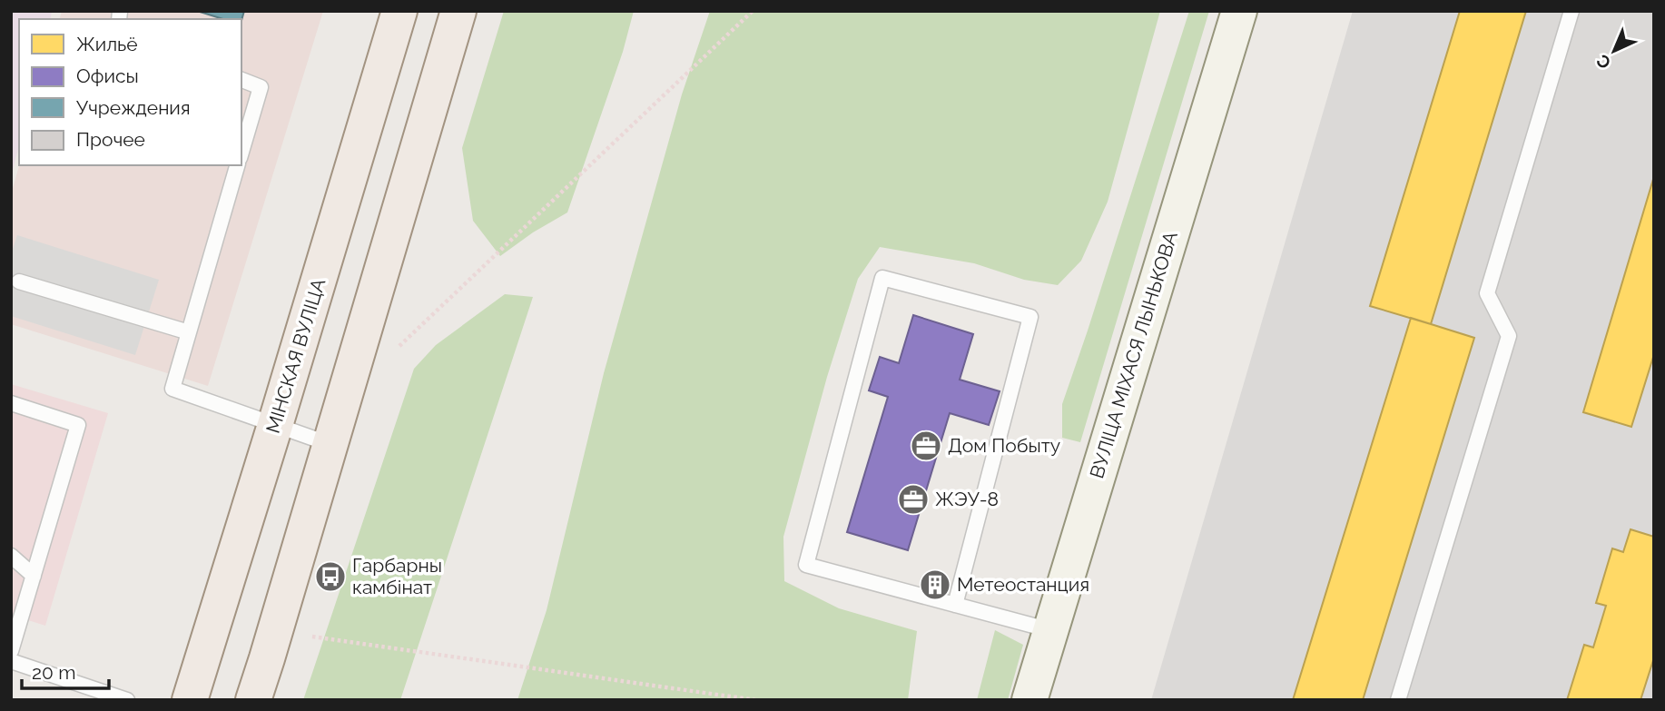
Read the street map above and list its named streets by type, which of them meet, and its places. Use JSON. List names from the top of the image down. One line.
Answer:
{"streets":{"main road":["МІНСКАЯ ВУЛІЦА"],"street":["ВУЛІЦА МІХАСЯ ЛЫНЬКОВА"]},"places":{"office":["Дом Побыту","ЖЭУ-8"],"bus stop":["Гарбарны камбінат"],"building":["Метеостанция"]},"legend":["Жильё","Офисы","Учреждения","Прочее"],"scale_bar":"20 m","north":"bottom left"}
